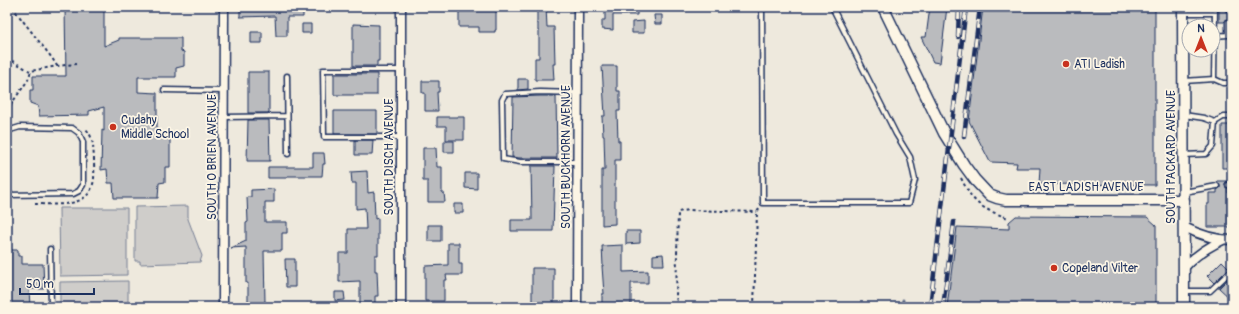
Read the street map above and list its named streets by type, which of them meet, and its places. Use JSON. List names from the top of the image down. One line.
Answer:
{"streets":{"street":["SOUTH O BRIEN AVENUE","SOUTH DISCH AVENUE","SOUTH BUCKHORN AVENUE","SOUTH PACKARD AVENUE","EAST LADISH AVENUE"]},"crossings":[["SOUTH PACKARD AVENUE","EAST LADISH AVENUE"]],"places":["ATI Ladish","Cudahy Middle School","Copeland Vilter"],"scale_bar":"50 m","north":"top"}
